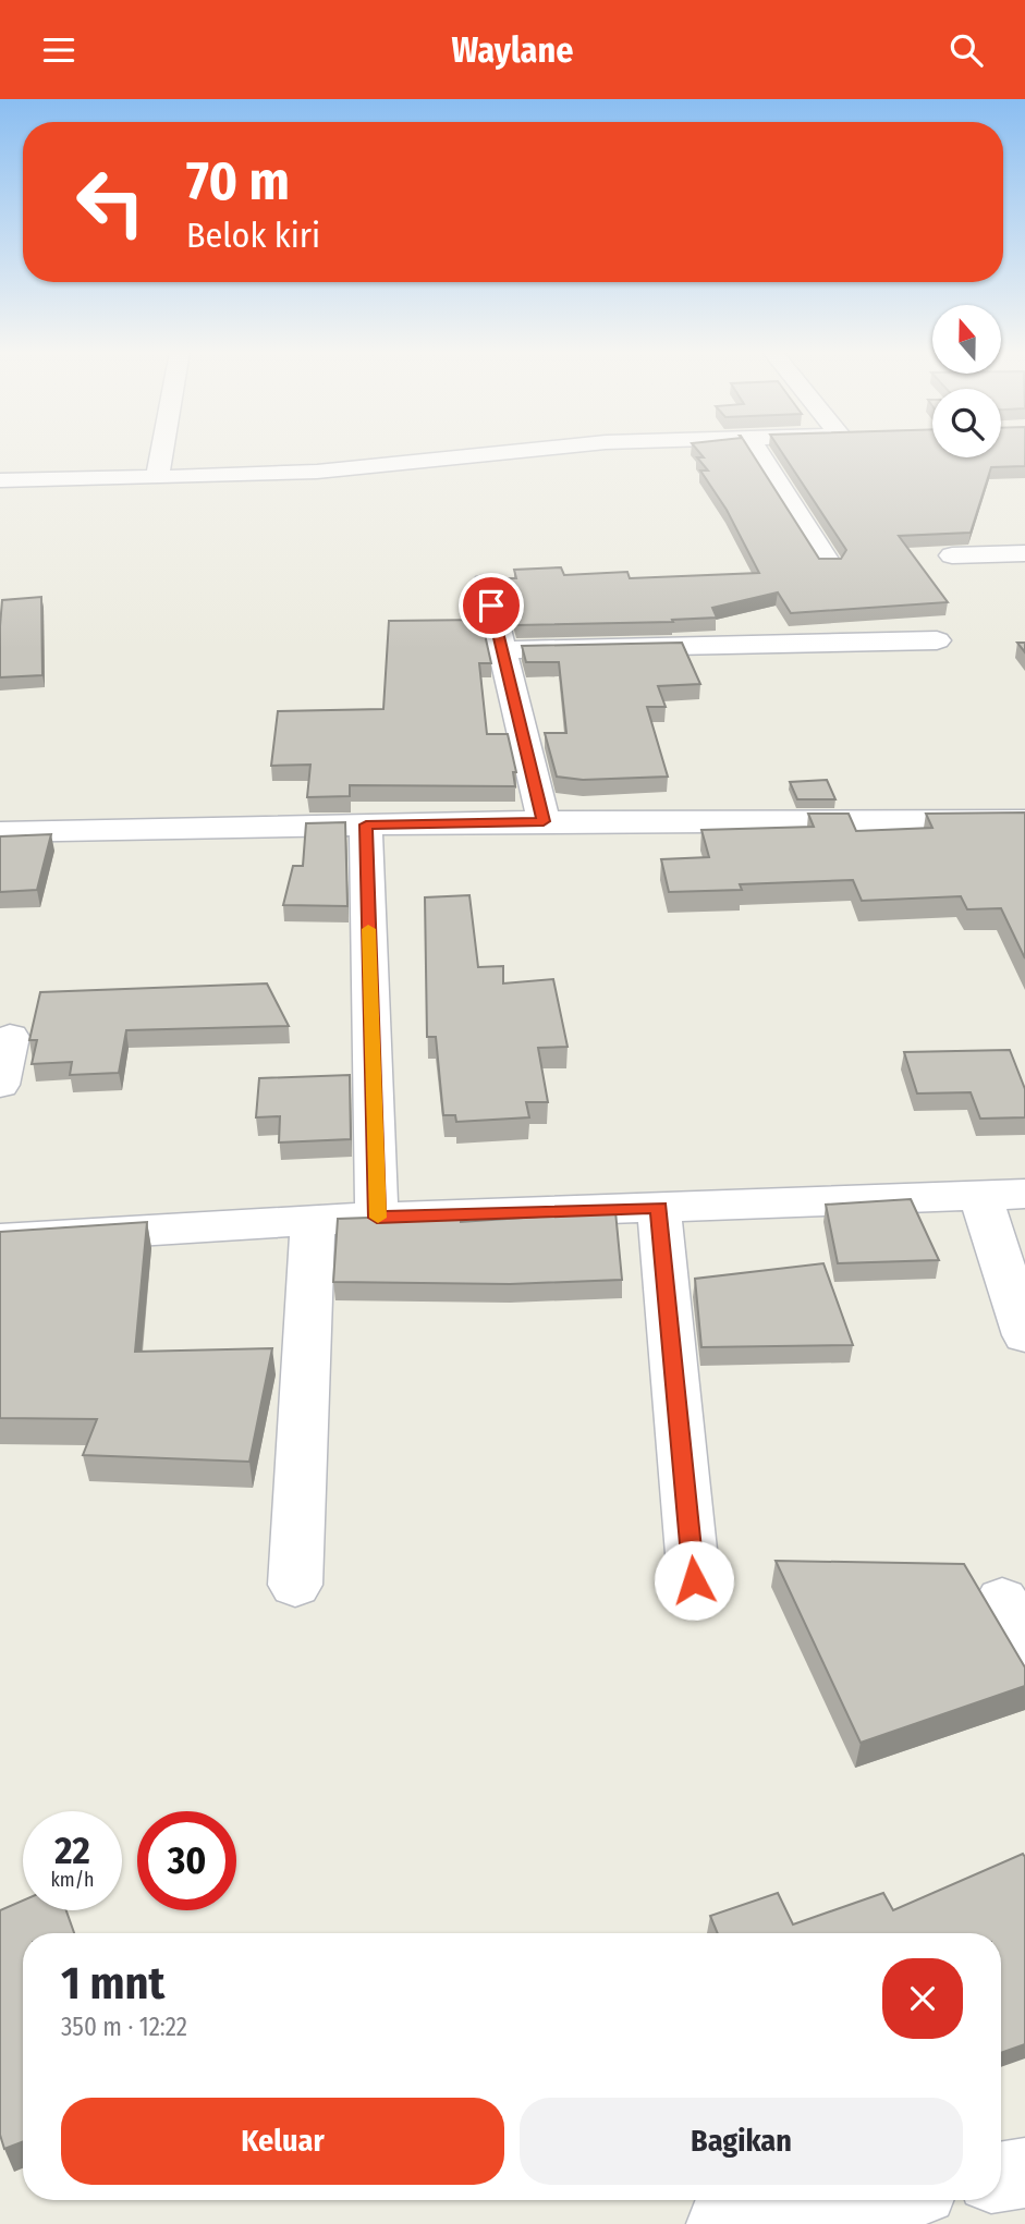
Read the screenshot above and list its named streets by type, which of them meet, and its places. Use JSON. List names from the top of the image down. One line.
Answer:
{"north":"top","page":{"header":"Waylane","turn":["70 m","Belok kiri"],"speed":"22 km/h","limit":"30","heading":["1 mnt","350 m · 12:22"],"buttons":["Keluar","Bagikan"]}}
